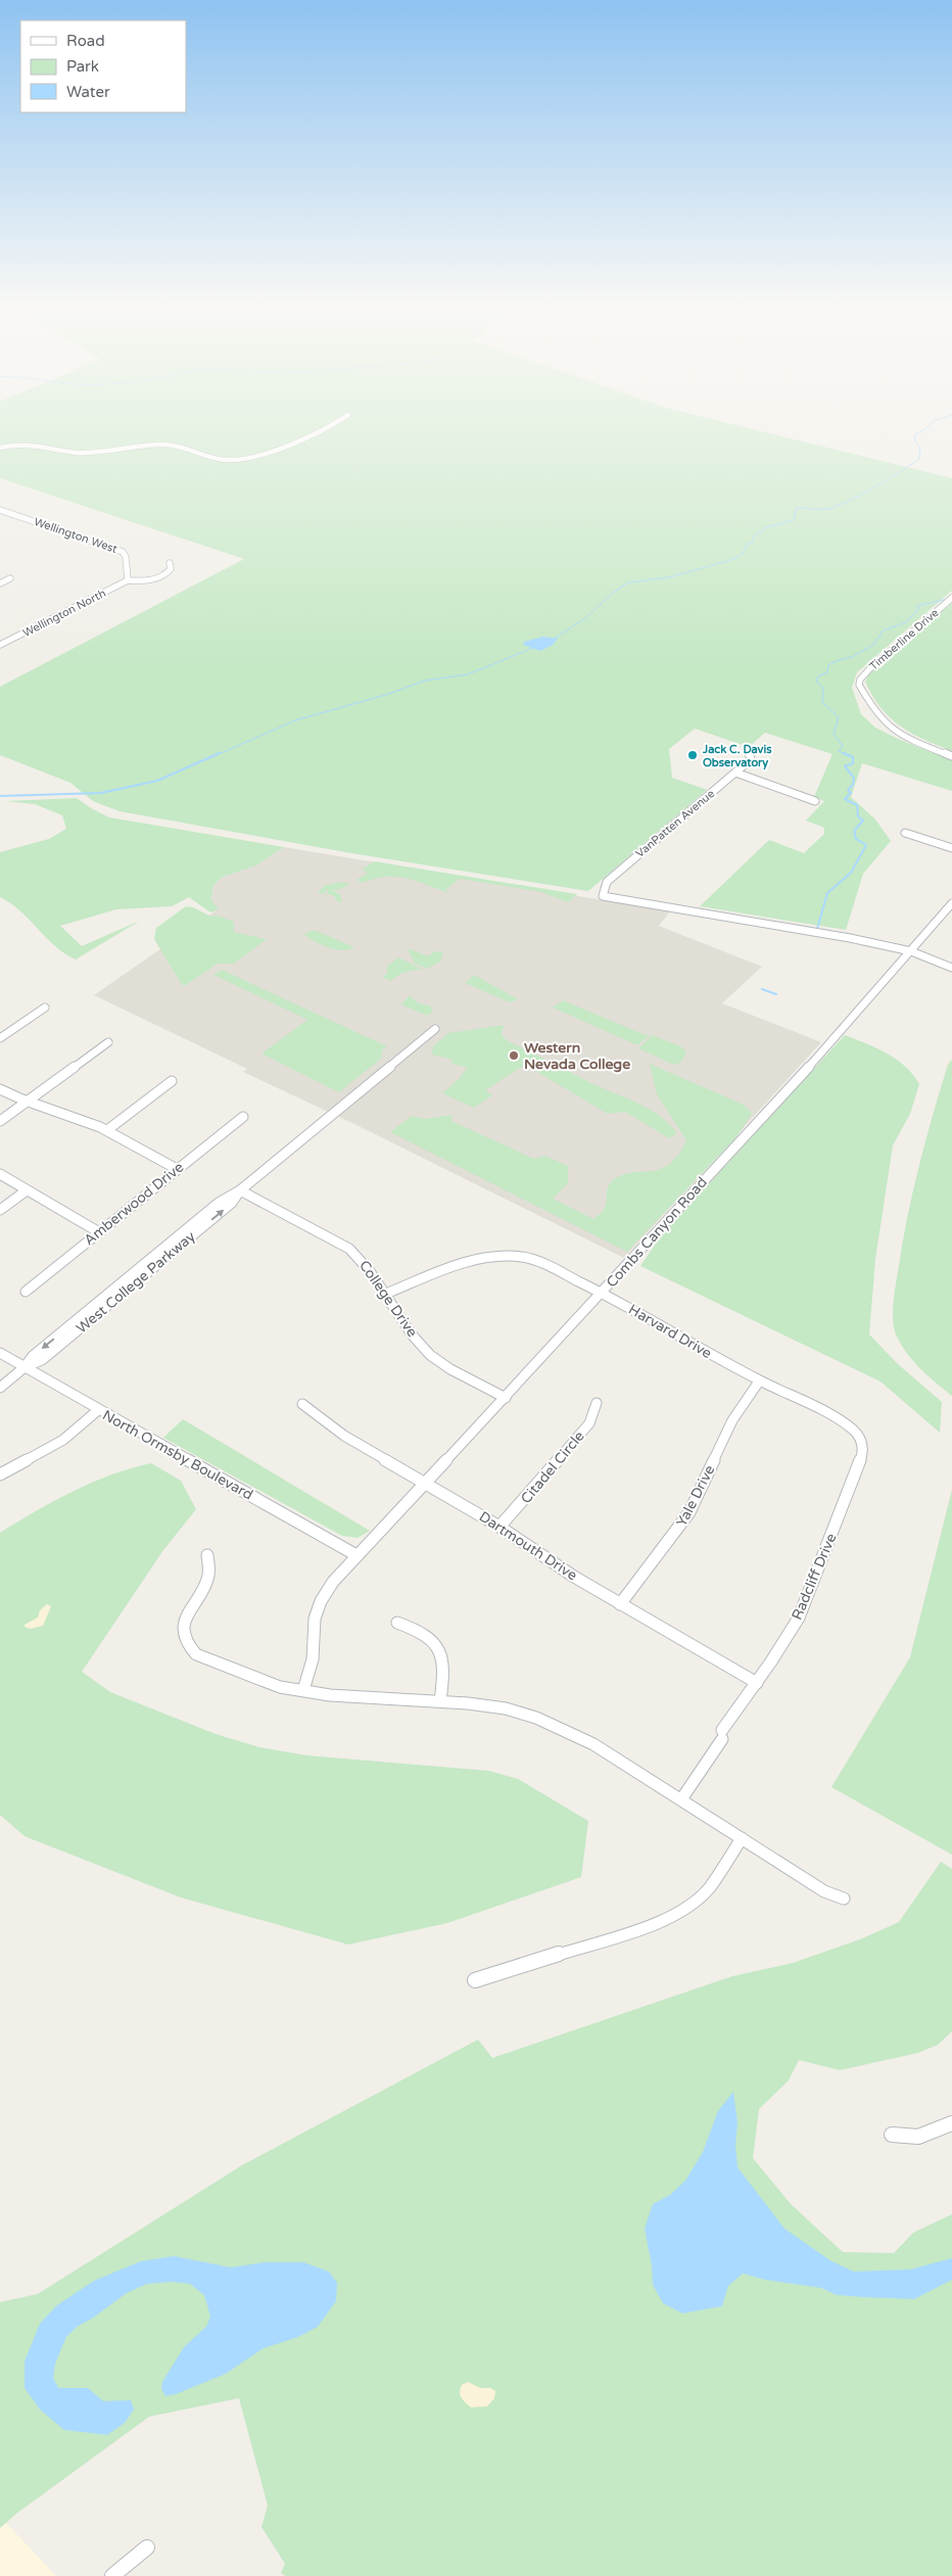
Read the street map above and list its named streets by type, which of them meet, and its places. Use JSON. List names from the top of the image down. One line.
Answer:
{"streets":{"street":["Wellington West","Wellington North","Timberline Drive","VanPatten Avenue","Amberwood Drive","Combs Canyon Road","West College Parkway","College Drive","Harvard Drive","North Ormsby Boulevard","Citadel Circle","Yale Drive","Dartmouth Drive","Radcliff Drive"]},"crossings":[["Wellington West","Wellington North"],["VanPatten Avenue","Combs Canyon Road"],["Combs Canyon Road","College Drive"],["Combs Canyon Road","Harvard Drive"],["Combs Canyon Road","North Ormsby Boulevard"],["Combs Canyon Road","Dartmouth Drive"],["West College Parkway","College Drive"],["West College Parkway","North Ormsby Boulevard"],["College Drive","Harvard Drive"],["Harvard Drive","Yale Drive"],["Harvard Drive","Radcliff Drive"],["Citadel Circle","Dartmouth Drive"],["Yale Drive","Dartmouth Drive"],["Dartmouth Drive","Radcliff Drive"]],"places":["Jack C. Davis Observatory","Western Nevada College"],"legend":["Road","Park","Water"]}
